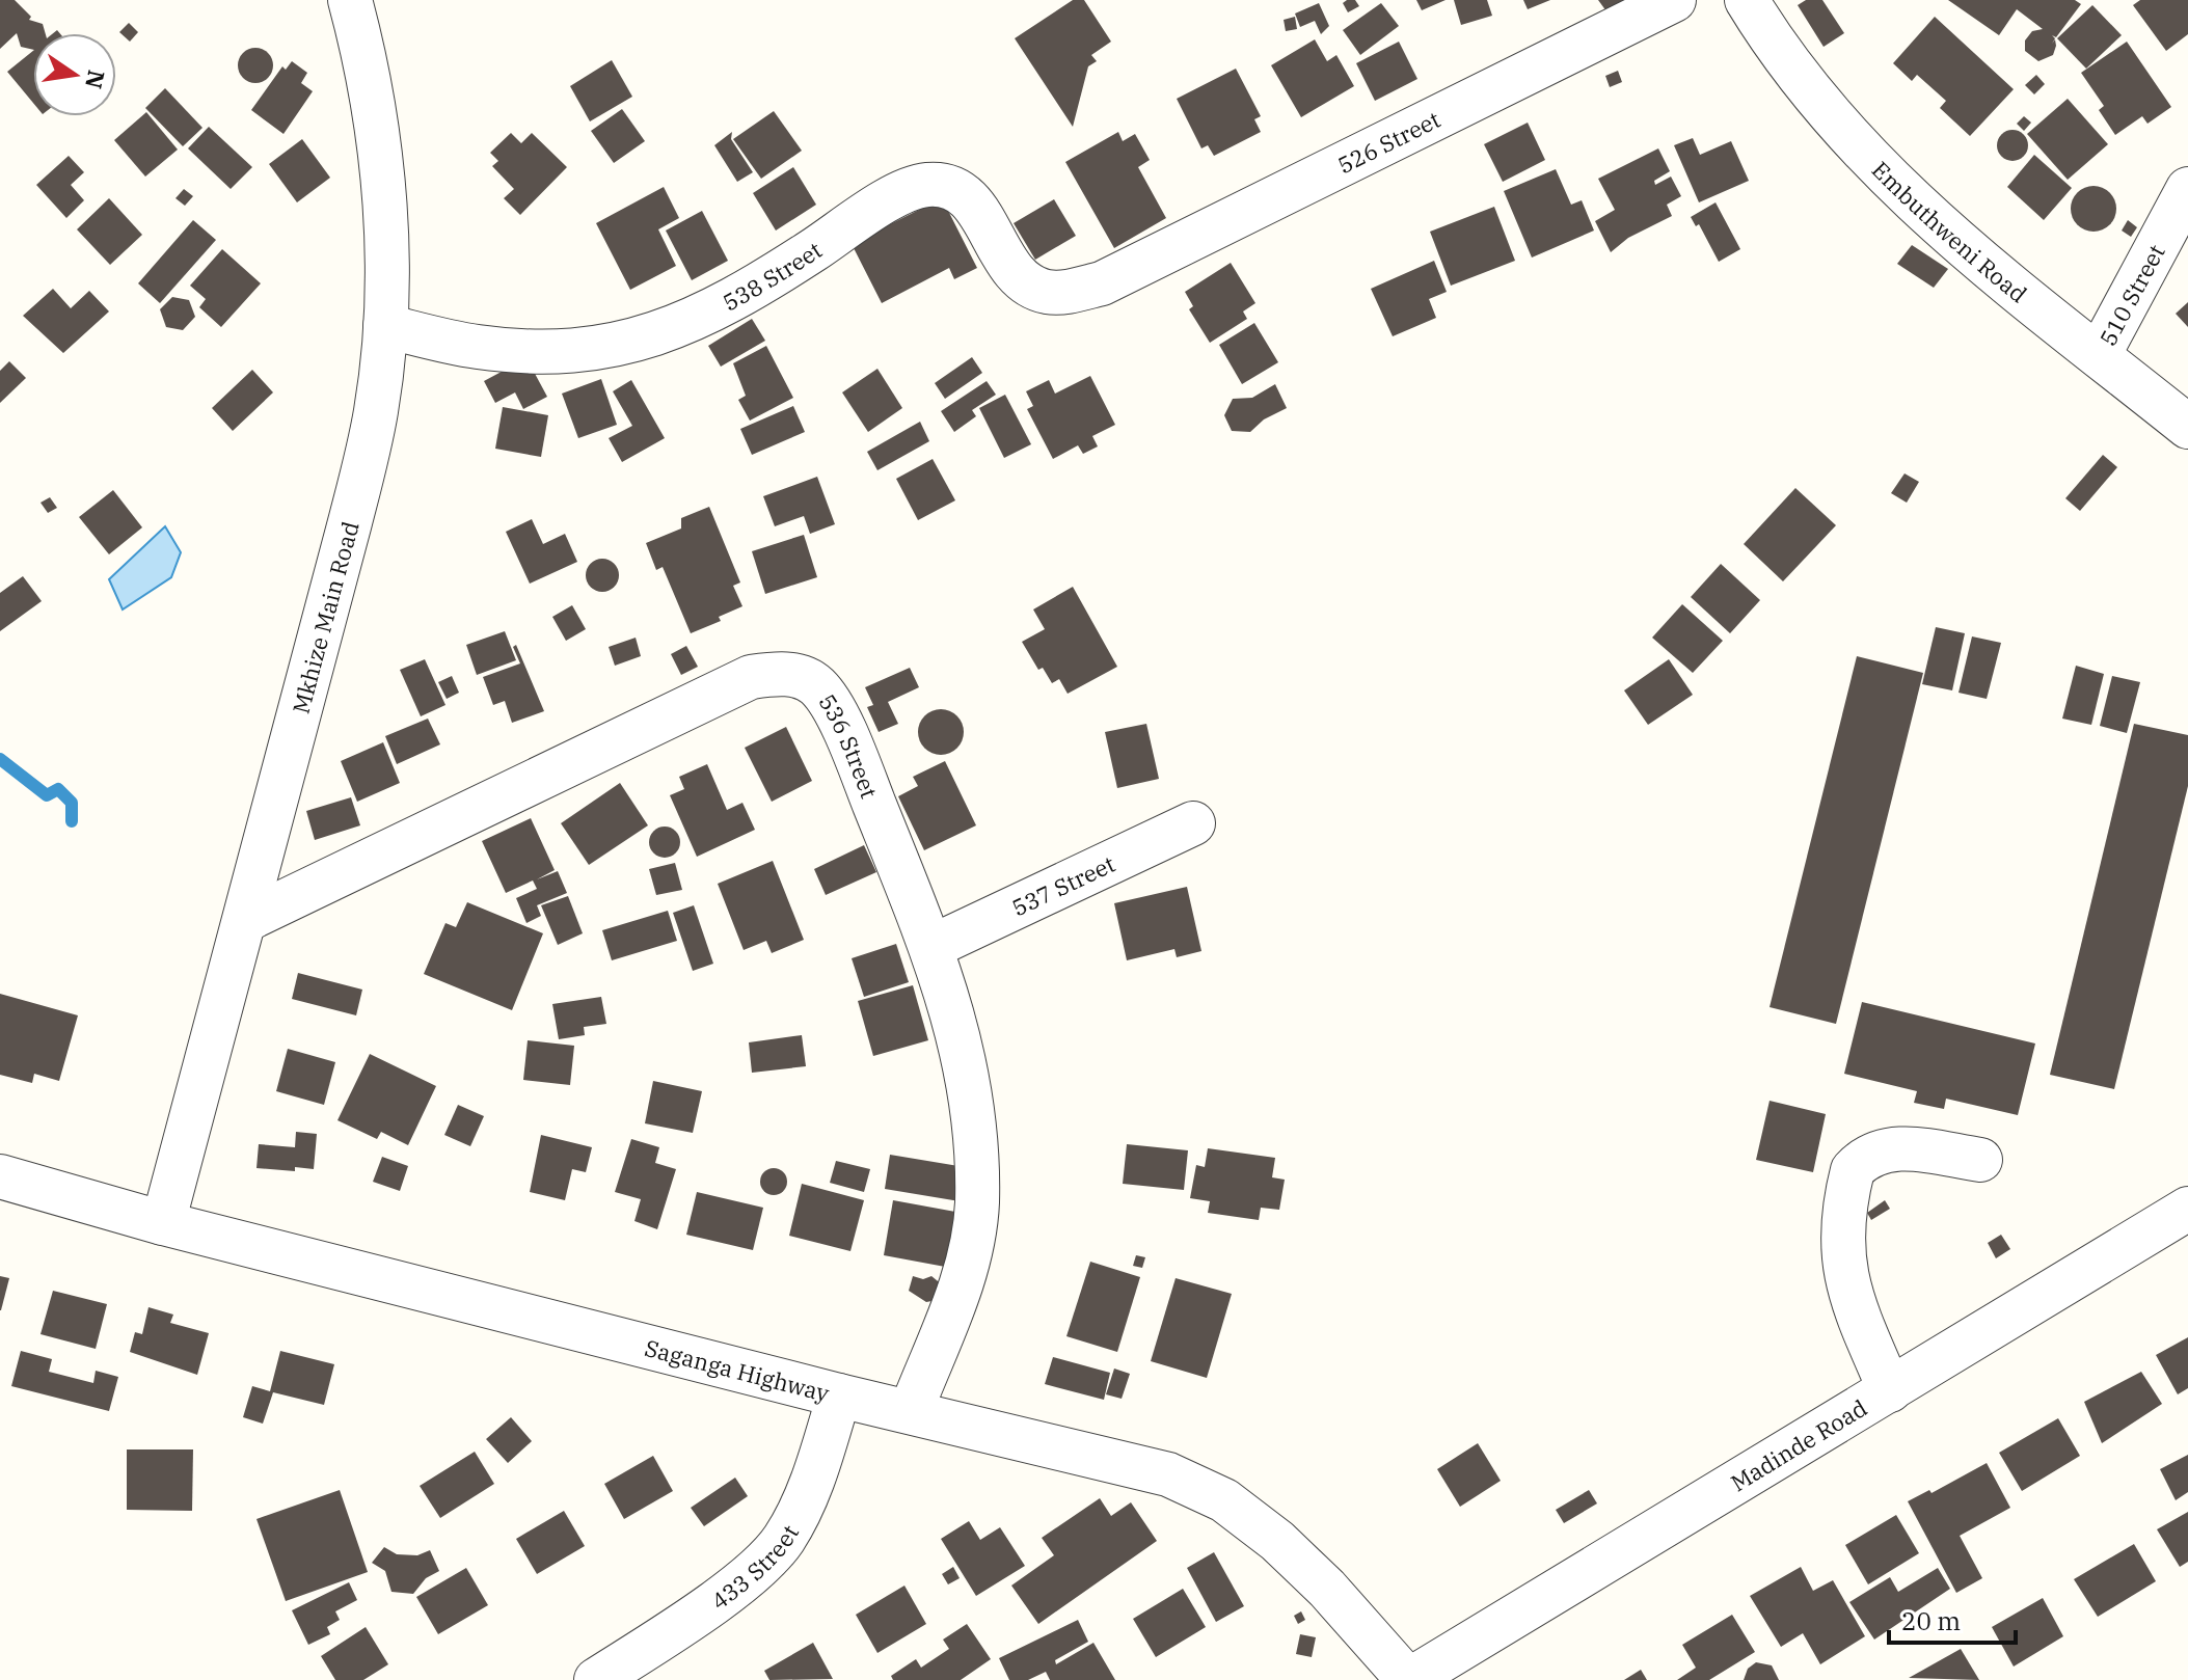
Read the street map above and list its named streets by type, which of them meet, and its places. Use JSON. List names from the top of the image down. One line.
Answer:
{"streets":{"street":["526 Street","Embuthweni Road","538 Street","510 Street","Mkhize Main Road","536 Street","537 Street","Saganga Highway","Madinde Road","433 Street"]},"crossings":[["526 Street","538 Street"],["Embuthweni Road","510 Street"],["538 Street","Mkhize Main Road"],["Mkhize Main Road","536 Street"],["Mkhize Main Road","Saganga Highway"],["536 Street","537 Street"],["536 Street","Saganga Highway"],["Saganga Highway","Madinde Road"],["Saganga Highway","433 Street"]],"scale_bar":"20 m","north":"right"}
